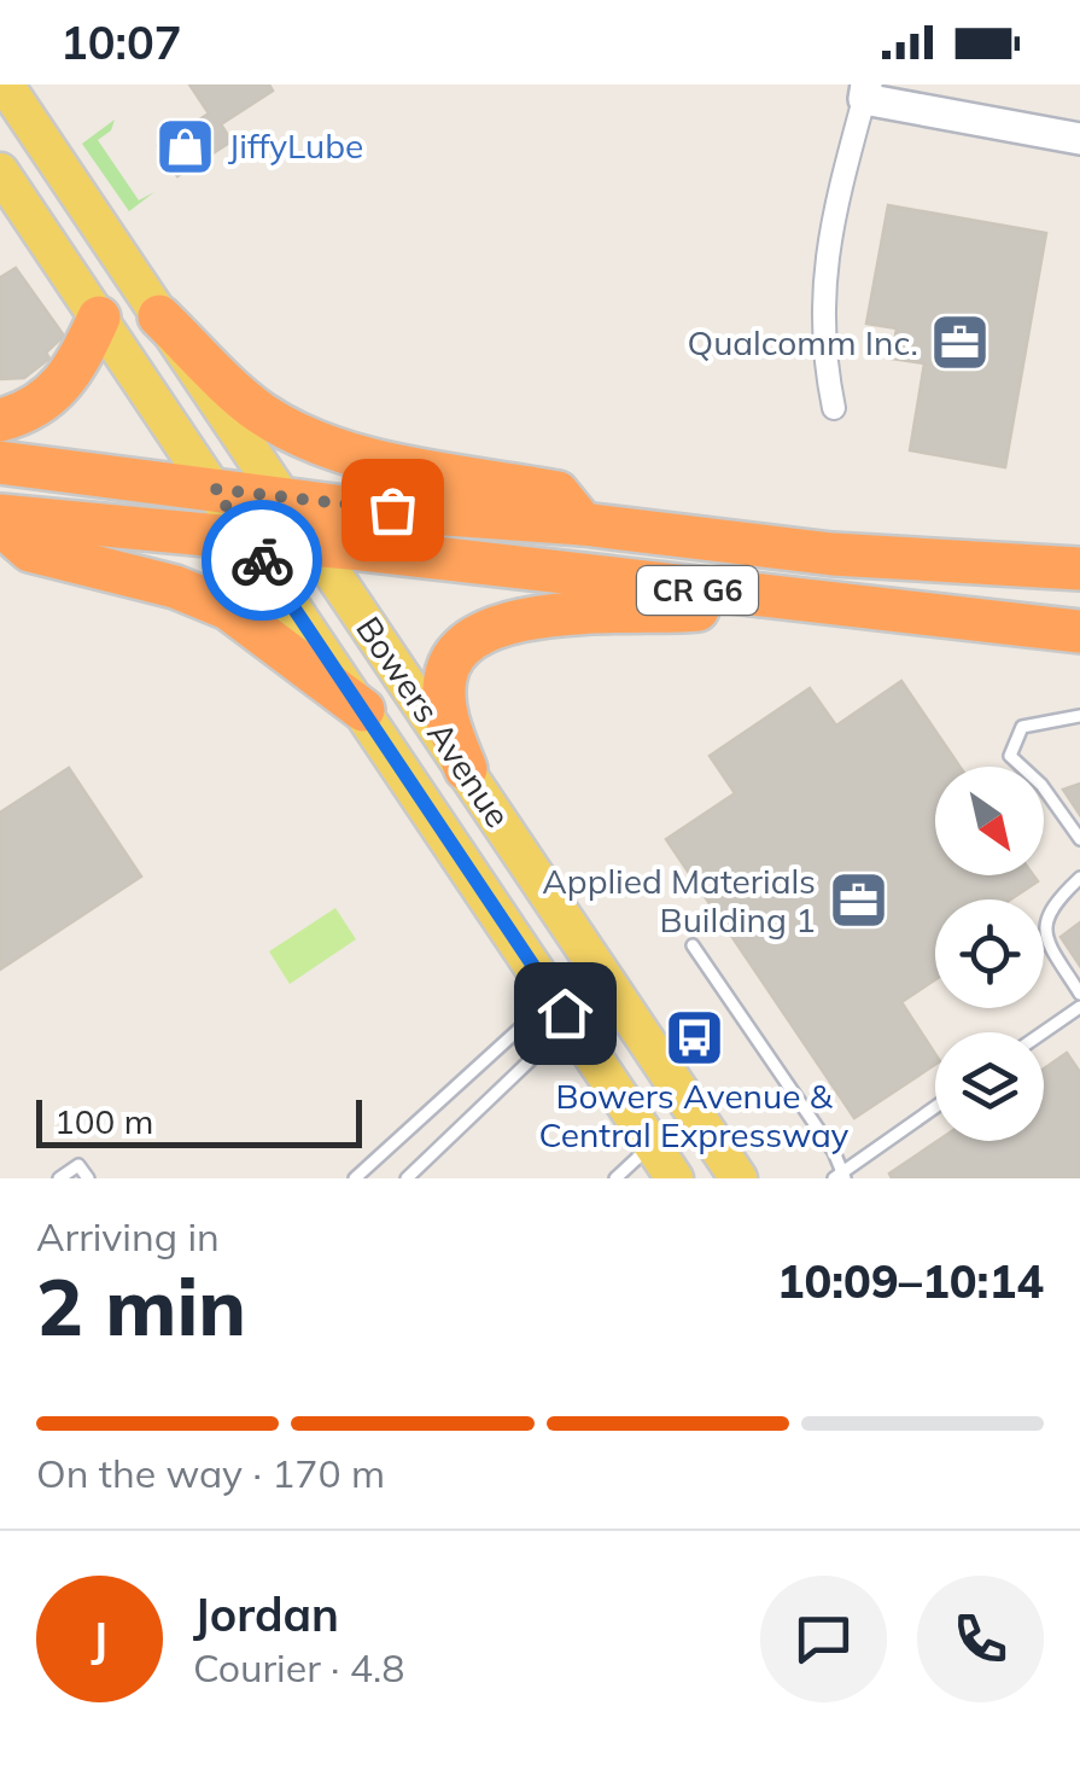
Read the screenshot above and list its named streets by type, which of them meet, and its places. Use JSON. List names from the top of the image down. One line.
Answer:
{"streets":{"highway":["CR G6"],"main road":["Bowers Avenue"]},"crossings":[["CR G6","Bowers Avenue"]],"places":{"shop":["JiffyLube"],"office":["Qualcomm Inc.","Applied Materials Building 1"],"bus stop":["Bowers Avenue & Central Expressway"]},"scale_bar":"100 m","north":"bottom right","page":{"status":"10:07","scale":"100 m","heading":["2 min","Arriving in","10:09–10:14"],"panel":["Jordan","Courier · 4.8"],"bar":"On the way · 170 m","round":"J"}}
